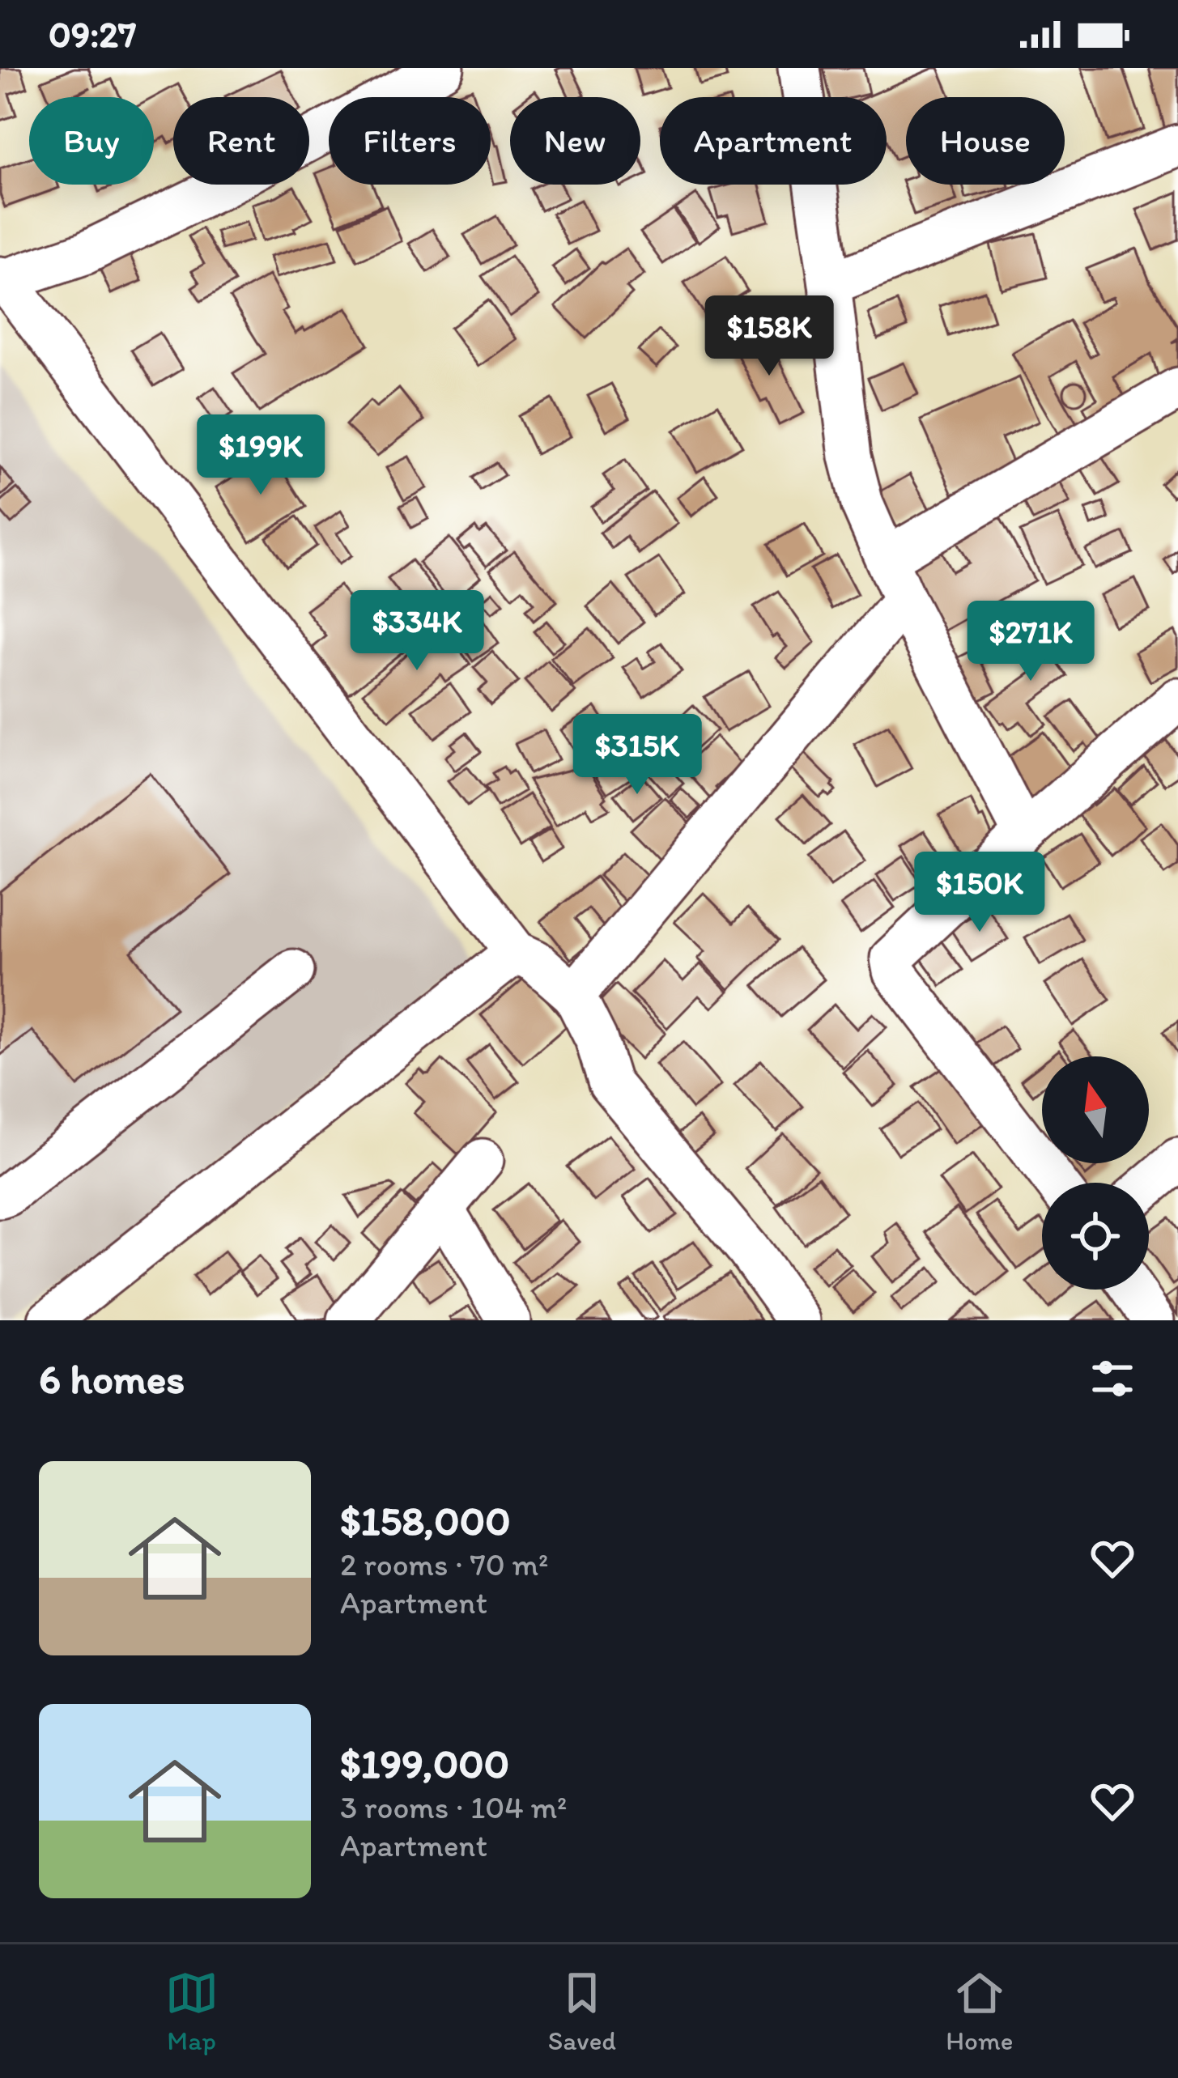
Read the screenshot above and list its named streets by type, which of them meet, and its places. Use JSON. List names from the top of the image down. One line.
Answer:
{"north":"top","page":{"status":"09:27","chip":["Buy","Rent","Filters","New","Apartment","House"],"price":["$158K","$199K","$334K","$271K","$315K","$150K"],"heading":"6 homes","list":[{"name":"$158,000","note":"2 rooms · 70 m² · Apartment"},{"name":"$199,000","note":"3 rooms · 104 m² · Apartment"}],"tabs":["Map","Saved","Home"]}}
